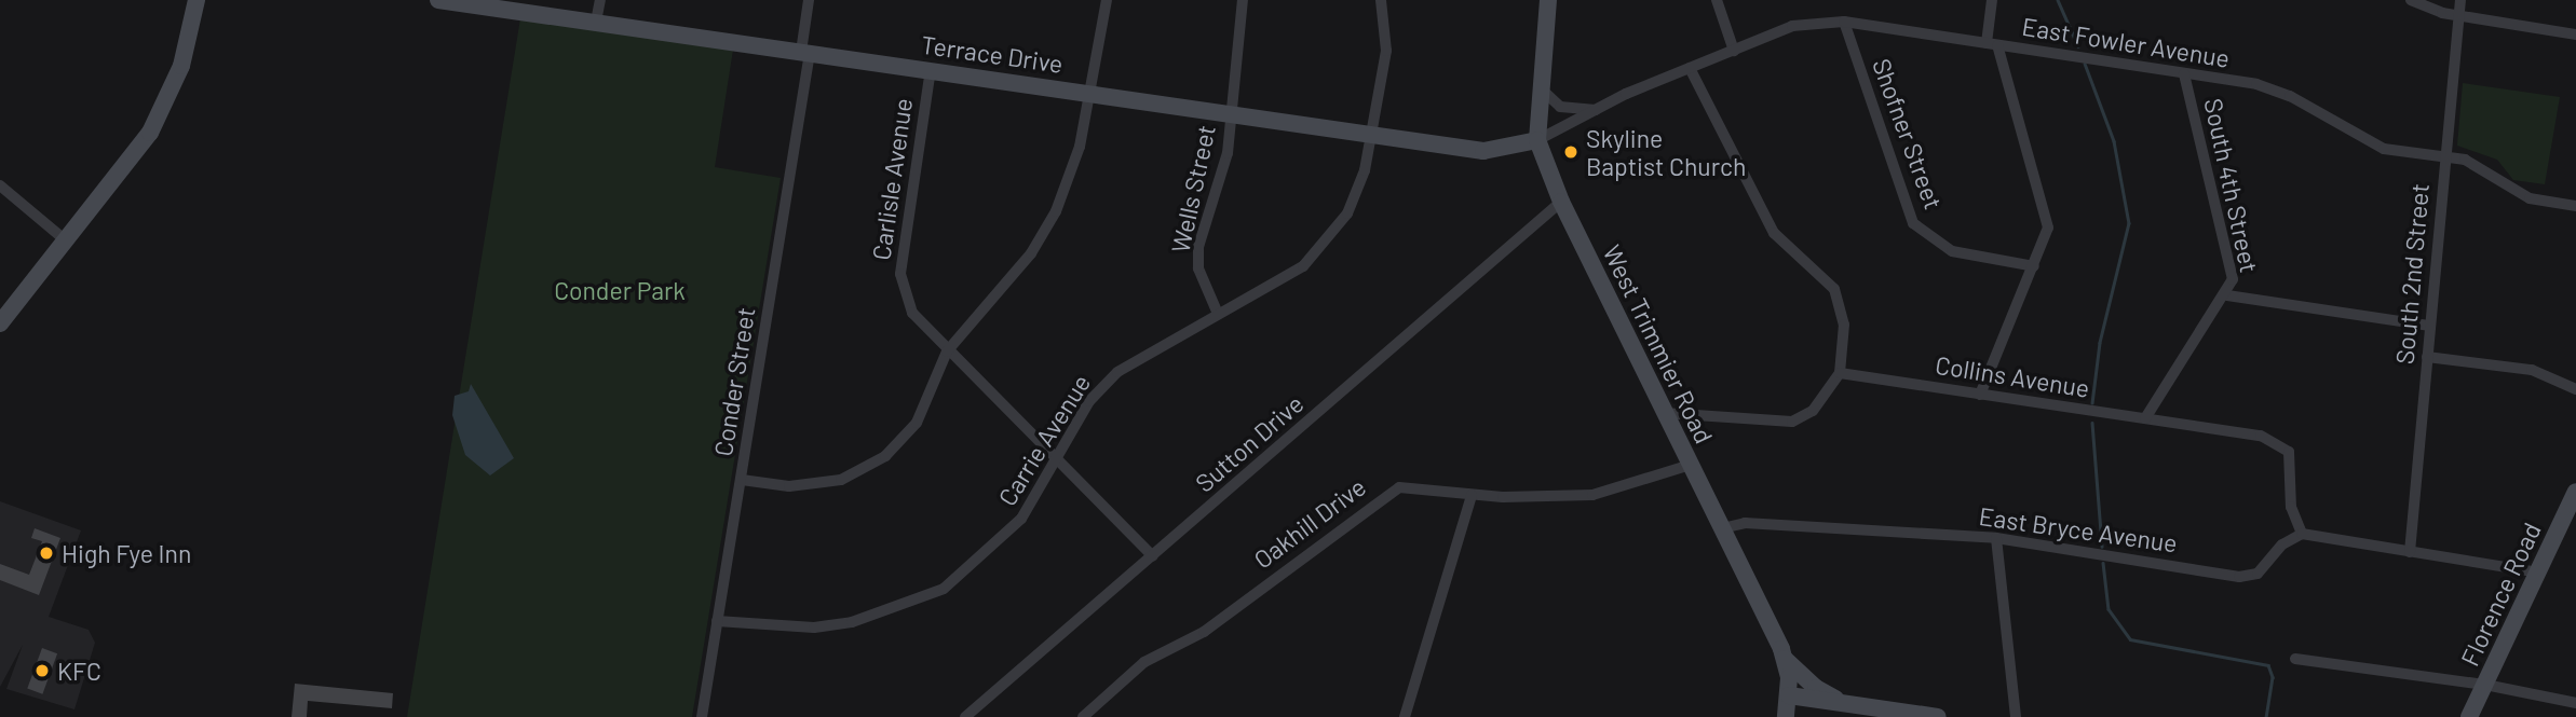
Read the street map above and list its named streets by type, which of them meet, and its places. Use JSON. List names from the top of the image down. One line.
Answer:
{"streets":{"street":["East Fowler Avenue","Terrace Drive","Shofner Street","Carlisle Avenue","South 4th Street","Wells Street","South 2nd Street","West Trimmier Road","Collins Avenue","Conder Street","Carrie Avenue","Sutton Drive","Oakhill Drive","East Bryce Avenue","Florence Road"]},"crossings":[["East Fowler Avenue","Terrace Drive"],["East Fowler Avenue","Shofner Street"],["East Fowler Avenue","South 4th Street"],["East Fowler Avenue","South 2nd Street"],["East Fowler Avenue","West Trimmier Road"],["Terrace Drive","Carlisle Avenue"],["Terrace Drive","Wells Street"],["Terrace Drive","West Trimmier Road"],["Terrace Drive","Conder Street"],["Terrace Drive","Carrie Avenue"],["Carlisle Avenue","Carrie Avenue"],["Carlisle Avenue","Sutton Drive"],["South 4th Street","Collins Avenue"],["Wells Street","Carrie Avenue"],["West Trimmier Road","Sutton Drive"],["West Trimmier Road","Oakhill Drive"],["West Trimmier Road","East Bryce Avenue"],["Collins Avenue","East Bryce Avenue"],["Conder Street","Carrie Avenue"]],"parks":["Conder Park"],"places":["Skyline Baptist Church","High Fye Inn","KFC"]}
